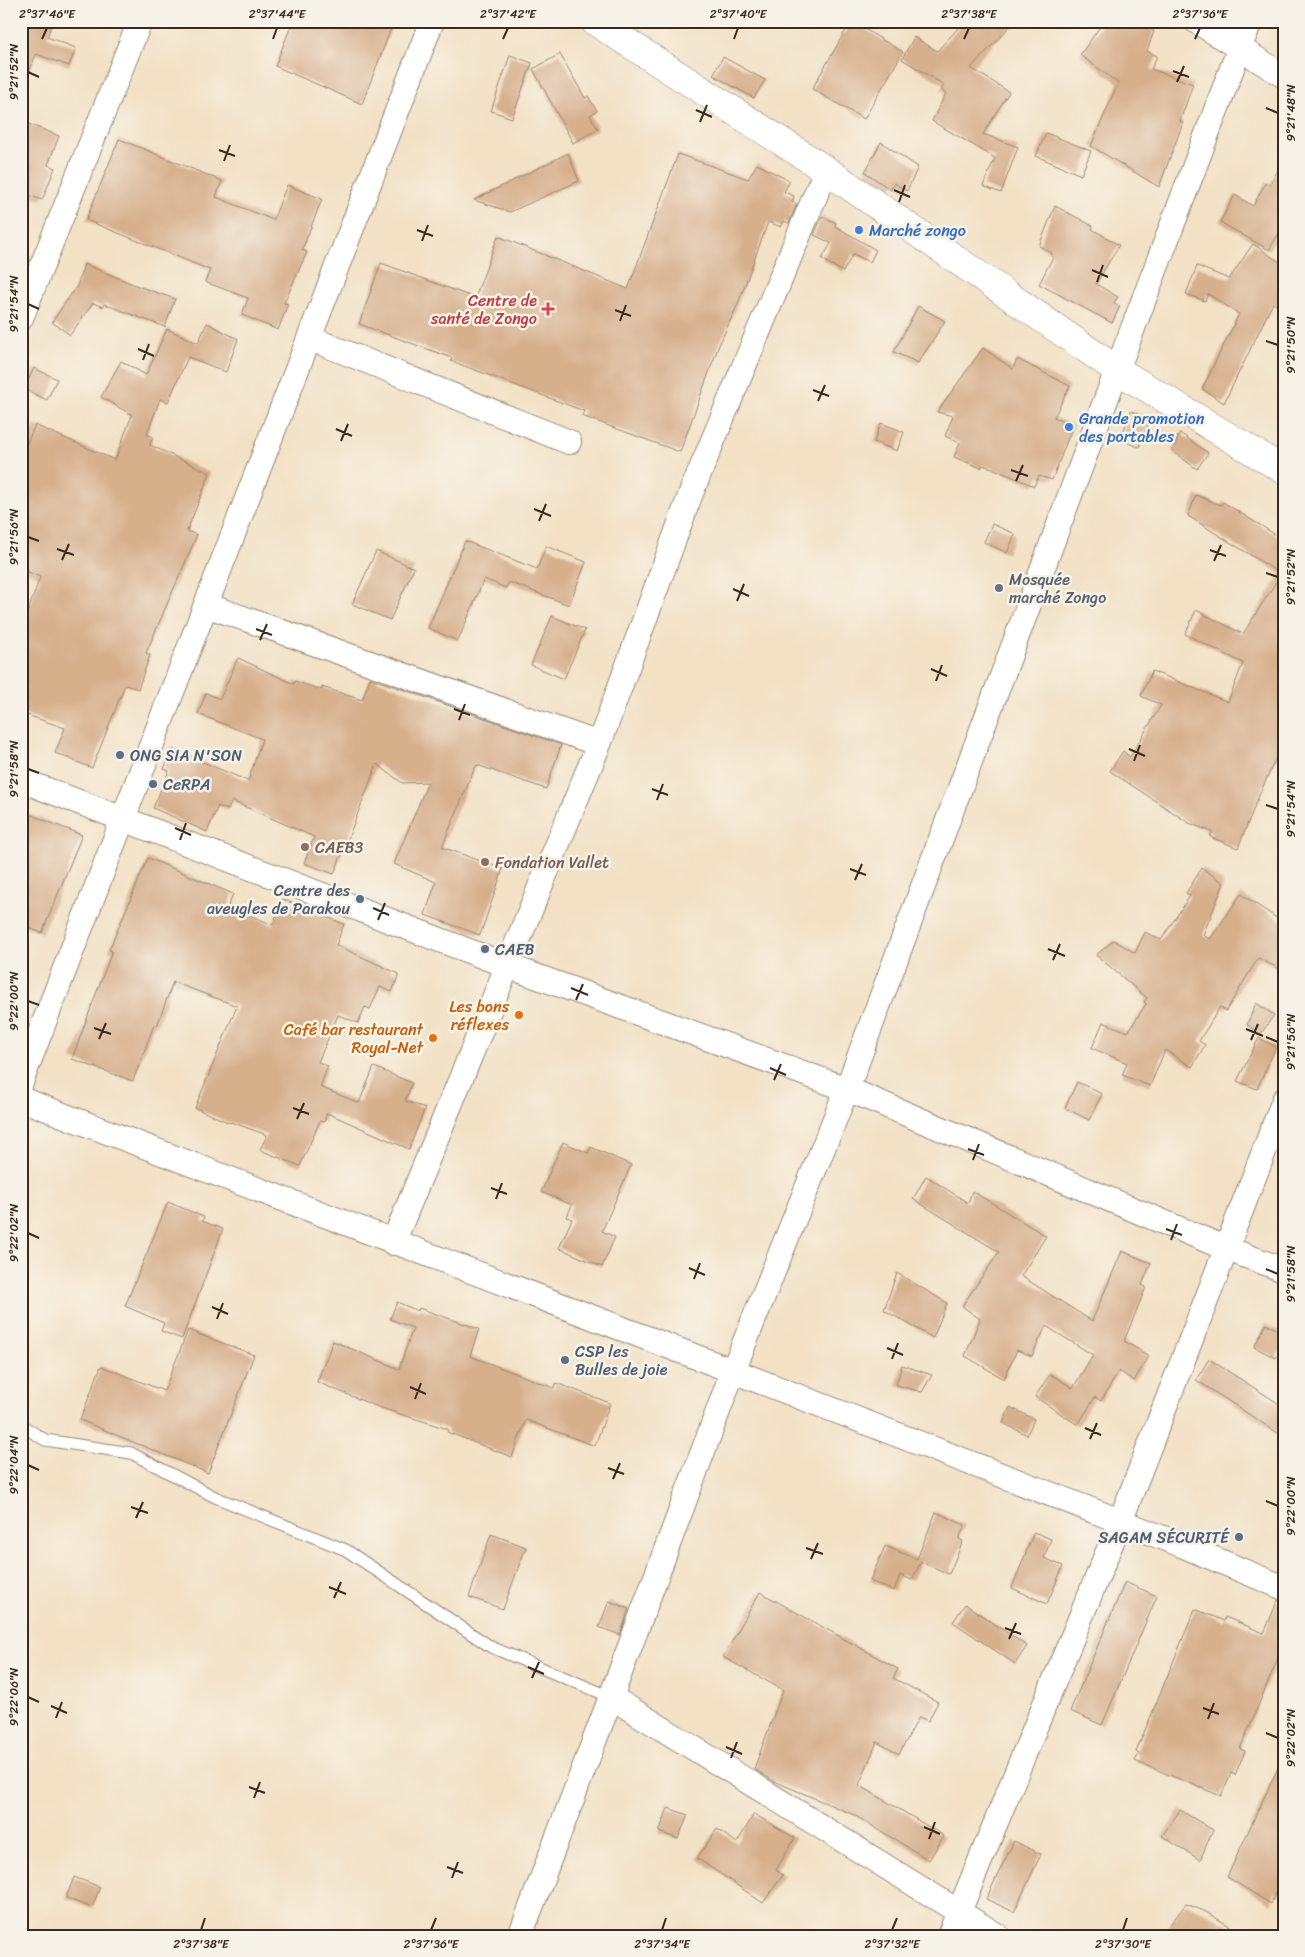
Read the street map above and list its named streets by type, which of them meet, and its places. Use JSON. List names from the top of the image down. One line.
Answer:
{"places":{"other":["Marché zongo","Grande promotion des portables","Mosquée marché Zongo","ONG SIA N'SON","CeRPA","CAEB3","Fondation Vallet","Centre des aveugles de Parakou","CAEB","Les bons réflexes","Café bar restaurant Royal-Net","CSP les Bulles de joie","SAGAM SÉCURITÉ"],"health":["Centre de santé de Zongo"]},"coordinates":["2°37'46\"E","2°37'44\"E","2°37'42\"E","2°37'40\"E","2°37'38\"E","2°37'36\"E","9°21'52\"N","9°21'48\"N","9°21'54\"N","9°21'50\"N","9°21'56\"N","9°21'58\"N","9°22'00\"N","9°22'02\"N","9°22'04\"N","9°22'06\"N","2°37'34\"E","2°37'32\"E","2°37'30\"E"]}
